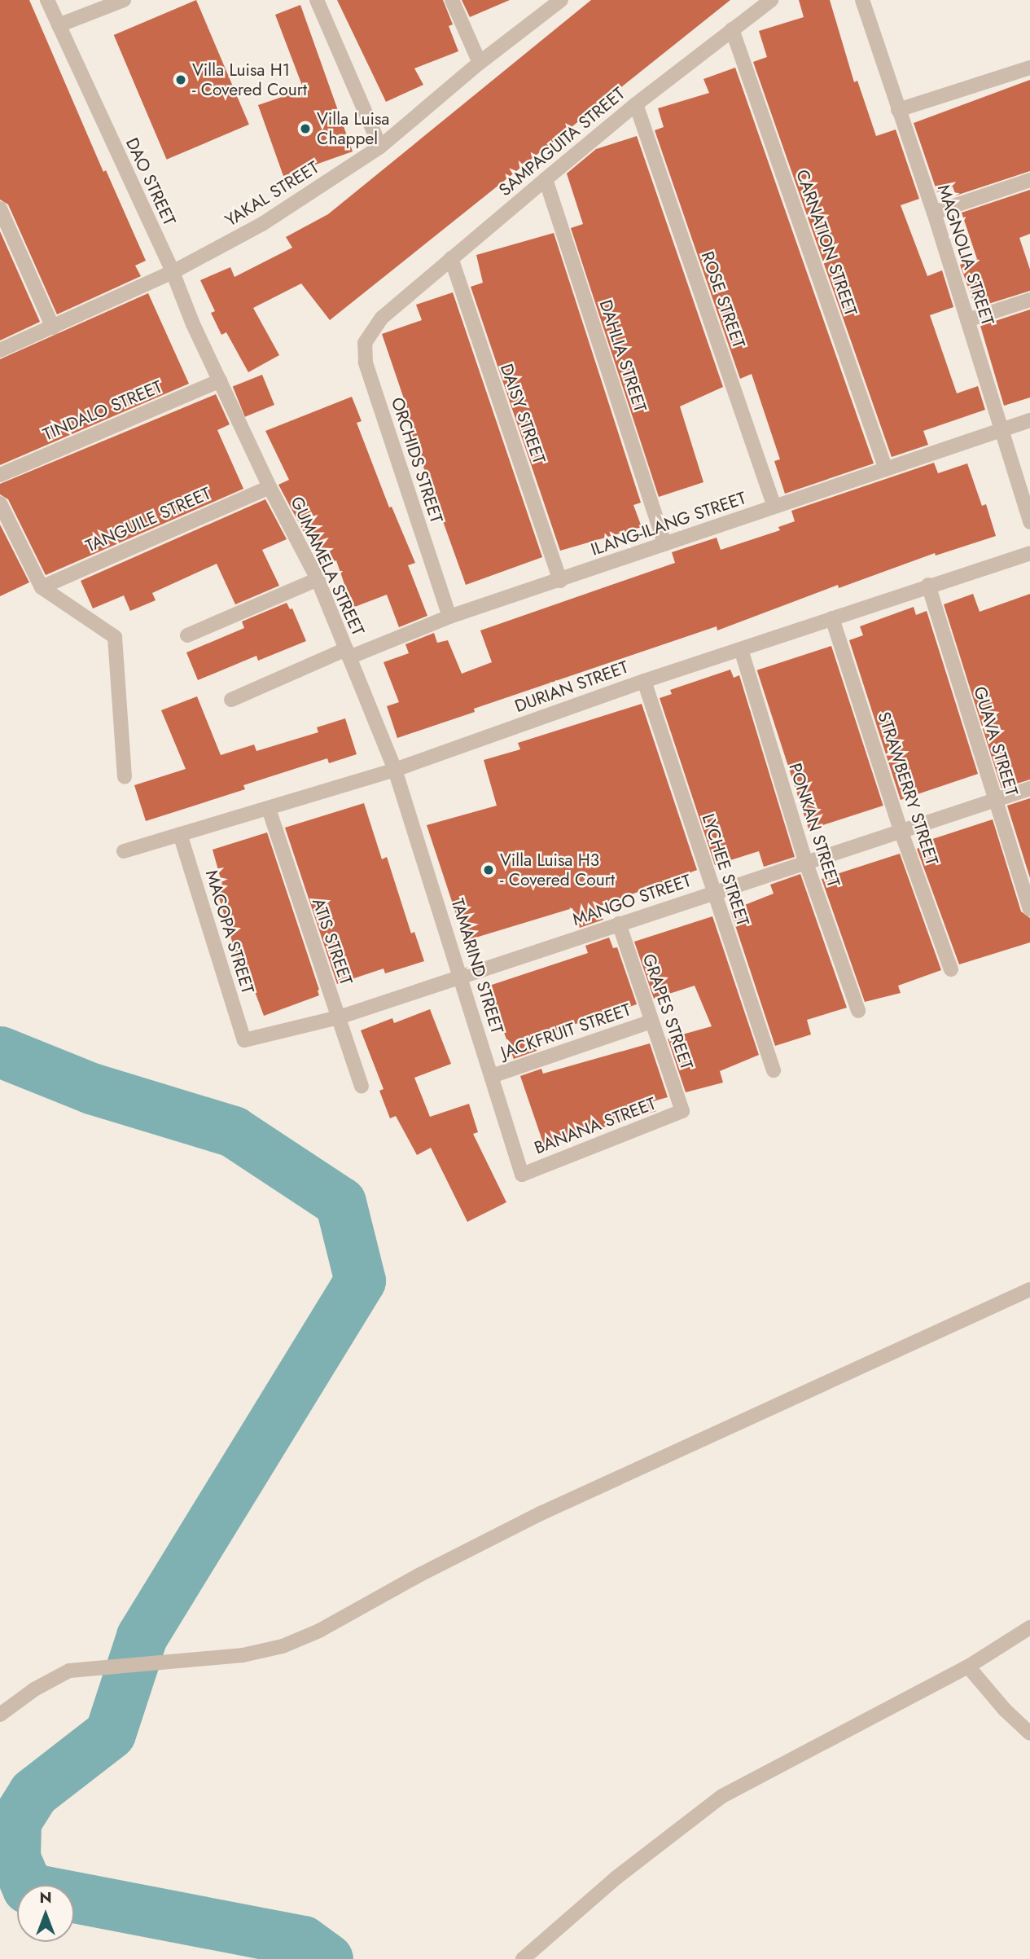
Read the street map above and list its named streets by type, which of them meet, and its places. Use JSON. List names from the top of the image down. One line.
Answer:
{"streets":{"street":["SAMPAGUITA STREET","DAO STREET","YAKAL STREET","CARNATION STREET","MAGNOLIA STREET","ROSE STREET","DAHLIA STREET","TINDALO STREET","DAISY STREET","ORCHIDS STREET","TANGUILE STREET","ILANG-ILANG STREET","GUMAMELA STREET","DURIAN STREET","GUAVA STREET","STRAWBERRY STREET","PONKAN STREET","LYCHEE STREET","MANGO STREET","MACOPA STREET","ATIS STREET","TAMARIND STREET","GRAPES STREET","JACKFRUIT STREET","BANANA STREET"]},"crossings":[["SAMPAGUITA STREET","CARNATION STREET"],["SAMPAGUITA STREET","ROSE STREET"],["SAMPAGUITA STREET","DAHLIA STREET"],["SAMPAGUITA STREET","DAISY STREET"],["SAMPAGUITA STREET","ORCHIDS STREET"],["DAO STREET","YAKAL STREET"],["DAO STREET","TINDALO STREET"],["DAO STREET","GUMAMELA STREET"],["CARNATION STREET","ILANG-ILANG STREET"],["MAGNOLIA STREET","ILANG-ILANG STREET"],["ROSE STREET","ILANG-ILANG STREET"],["DAHLIA STREET","ILANG-ILANG STREET"],["TINDALO STREET","GUMAMELA STREET"],["DAISY STREET","ILANG-ILANG STREET"],["ORCHIDS STREET","ILANG-ILANG STREET"],["TANGUILE STREET","GUMAMELA STREET"],["ILANG-ILANG STREET","GUMAMELA STREET"],["GUMAMELA STREET","DURIAN STREET"],["GUMAMELA STREET","TAMARIND STREET"],["DURIAN STREET","GUAVA STREET"],["DURIAN STREET","STRAWBERRY STREET"],["DURIAN STREET","PONKAN STREET"],["DURIAN STREET","LYCHEE STREET"],["DURIAN STREET","MACOPA STREET"],["DURIAN STREET","ATIS STREET"],["DURIAN STREET","TAMARIND STREET"],["GUAVA STREET","MANGO STREET"],["STRAWBERRY STREET","MANGO STREET"],["PONKAN STREET","MANGO STREET"],["LYCHEE STREET","MANGO STREET"],["MANGO STREET","MACOPA STREET"],["MANGO STREET","ATIS STREET"],["MANGO STREET","TAMARIND STREET"],["MANGO STREET","GRAPES STREET"],["TAMARIND STREET","JACKFRUIT STREET"],["TAMARIND STREET","BANANA STREET"],["GRAPES STREET","JACKFRUIT STREET"],["GRAPES STREET","BANANA STREET"]],"places":["Villa Luisa H1 - Covered Court","Villa Luisa Chappel","Villa Luisa H3 - Covered Court"],"north":"top"}
